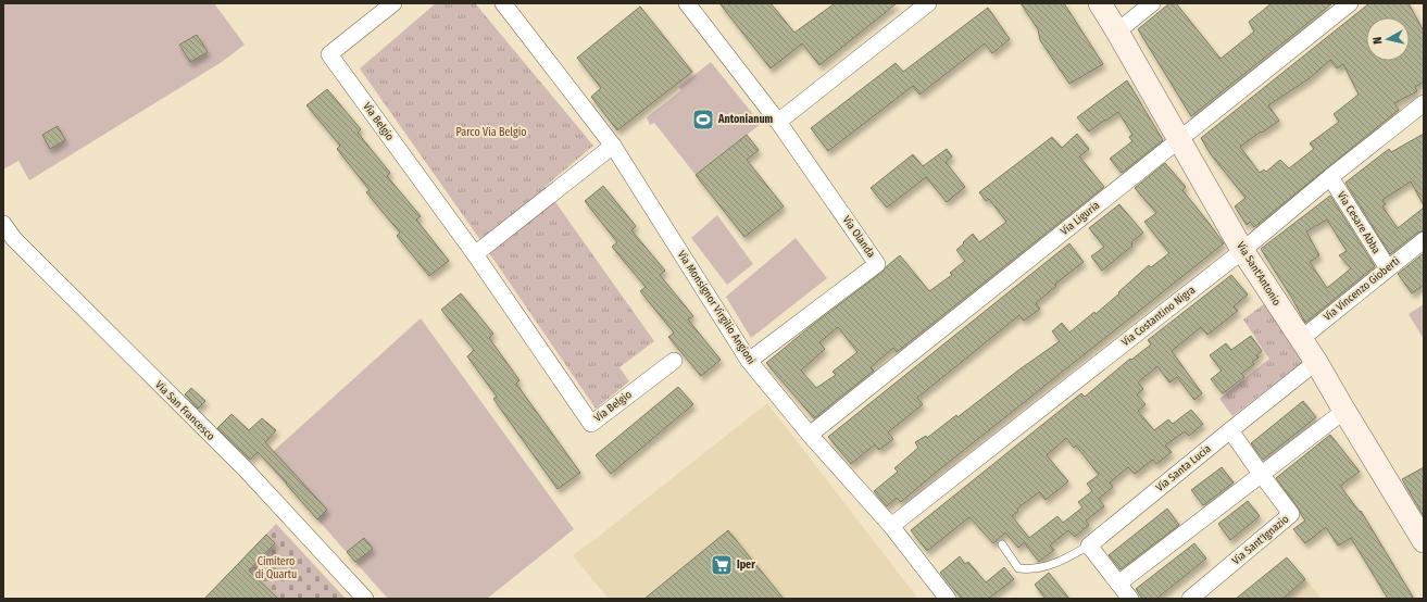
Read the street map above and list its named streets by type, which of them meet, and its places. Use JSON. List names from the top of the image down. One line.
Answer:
{"streets":{"street":["Via Belgio","Via Liguria","Via Cesare Abba","Via Olanda","Via Sant'Antonio","Via Vincenzo Gioberti","Via Monsignor Virgilio Angioni","Via Costantino Nigra","Via San Francesco","Via Santa Lucia","Via Sant'Ignazio"]},"crossings":[["Via Liguria","Via Sant'Antonio"],["Via Liguria","Via Monsignor Virgilio Angioni"],["Via Cesare Abba","Via Vincenzo Gioberti"],["Via Cesare Abba","Via Costantino Nigra"],["Via Olanda","Via Monsignor Virgilio Angioni"],["Via Sant'Antonio","Via Vincenzo Gioberti"],["Via Sant'Antonio","Via Costantino Nigra"],["Via Sant'Antonio","Via Santa Lucia"],["Via Monsignor Virgilio Angioni","Via Costantino Nigra"],["Via Santa Lucia","Via Sant'Ignazio"]],"parks":["Parco Via Belgio","Cimitero di Quartu"],"places":{"sports":["Antonianum"],"supermarket":["Iper"]},"north":"left"}
